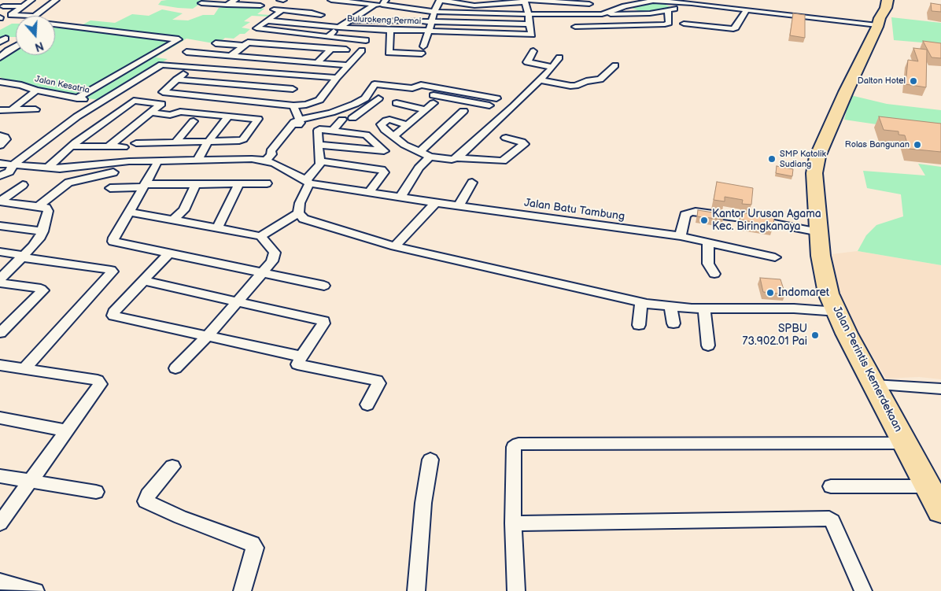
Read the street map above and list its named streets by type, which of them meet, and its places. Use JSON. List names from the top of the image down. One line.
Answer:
{"streets":{"highway":["Jalan Perintis Kemerdekaan"],"street":["Bulurokeng Permai","Jalan Kesatria","Jalan Batu Tambung"]},"places":["Dalton Hotel","Rolas Bangunan","SMP Katolik Sudiang","Kantor Urusan Agama Kec. Biringkanaya","Indomaret","SPBU 73.902.01 Pai"],"north":"bottom"}
